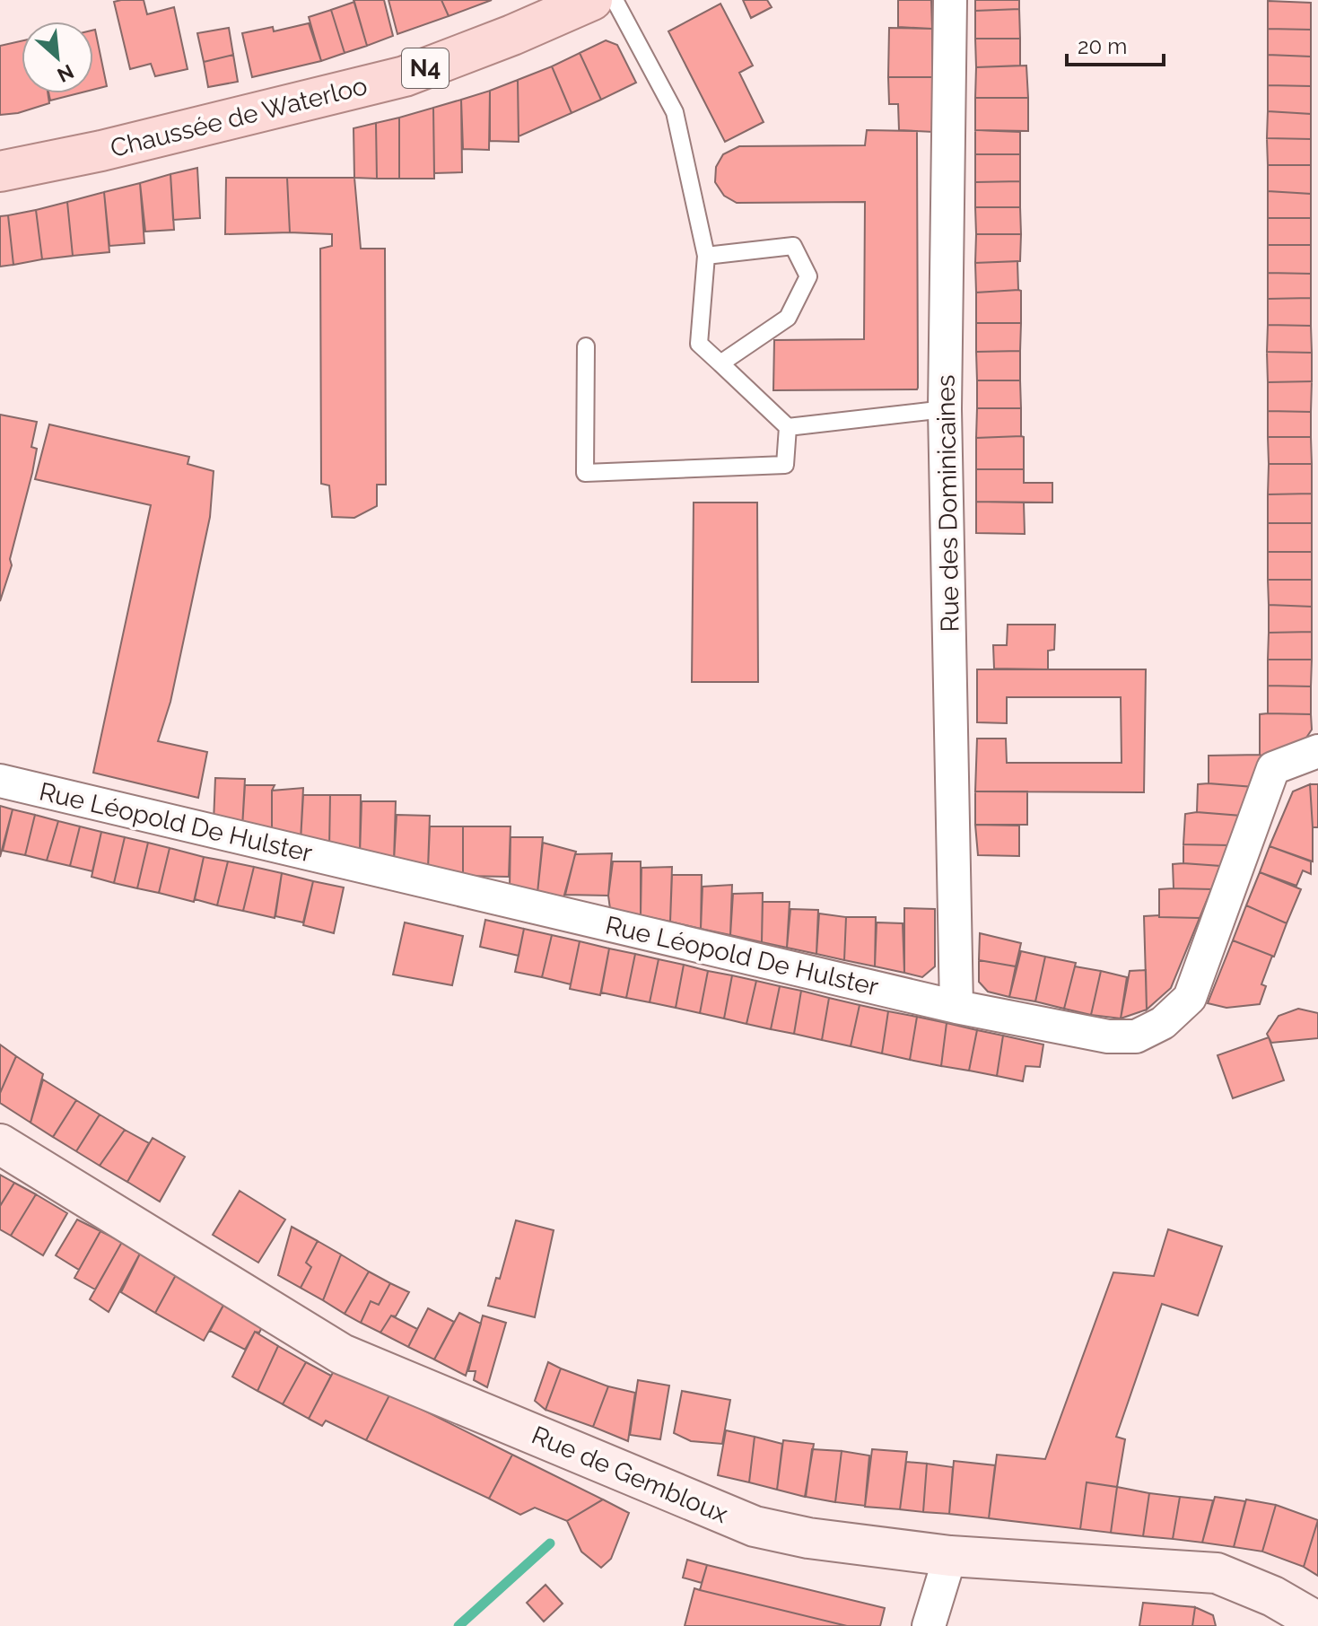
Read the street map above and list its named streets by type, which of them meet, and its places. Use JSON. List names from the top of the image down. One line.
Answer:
{"streets":{"main road":["N4","Chaussée de Waterloo","Rue de Gembloux"],"street":["Rue des Dominicaines","Rue Léopold De Hulster"]},"crossings":[["Rue des Dominicaines","Rue Léopold De Hulster"]],"scale_bar":"20 m","north":"bottom right"}
